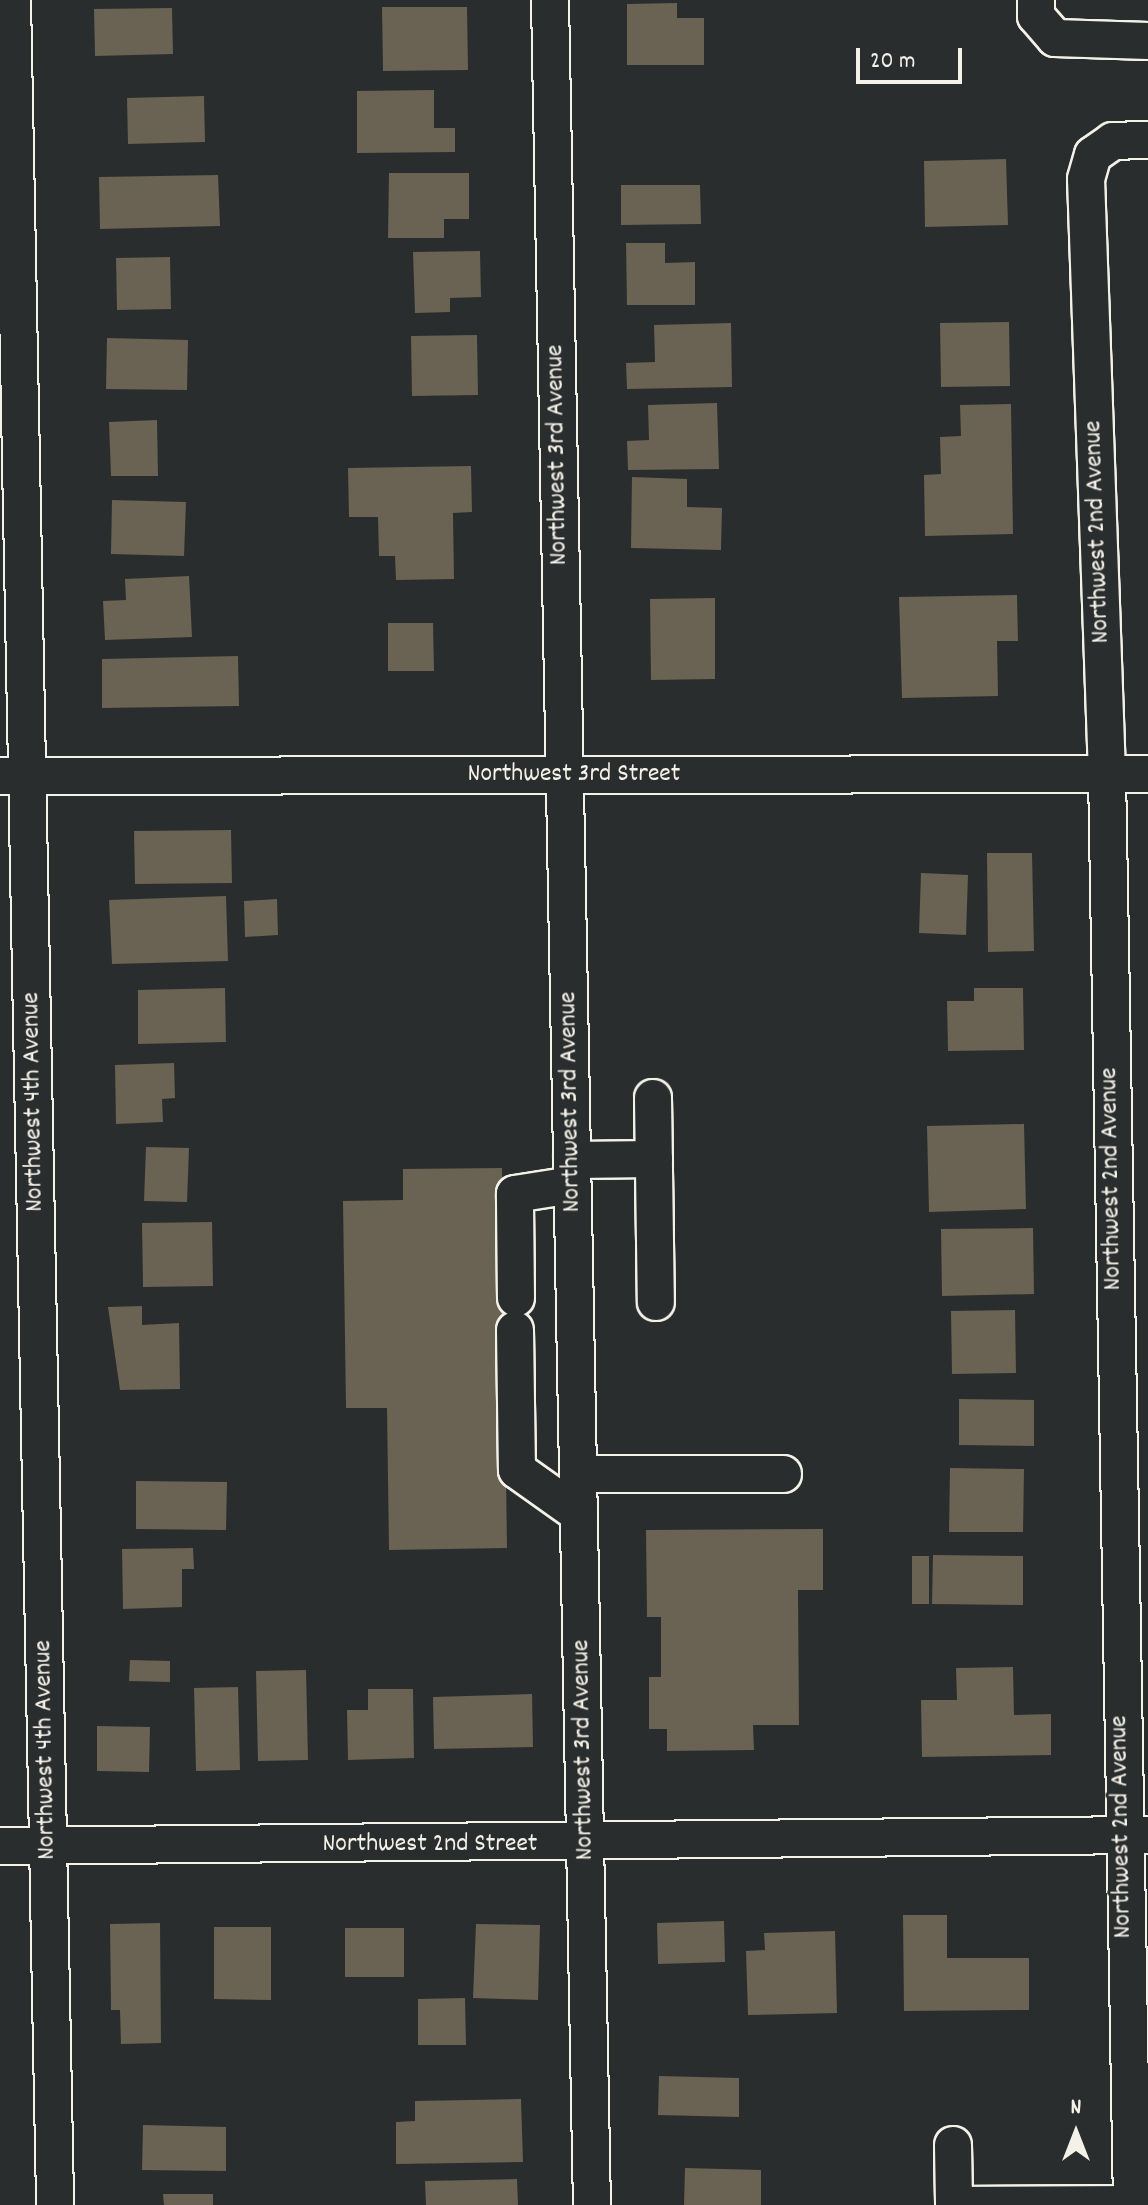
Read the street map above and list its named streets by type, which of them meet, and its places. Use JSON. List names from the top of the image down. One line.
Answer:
{"streets":{"street":["Northwest 3rd Avenue","Northwest 2nd Avenue","Northwest 3rd Street","Northwest 4th Avenue","Northwest 2nd Street"]},"crossings":[["Northwest 3rd Avenue","Northwest 3rd Street"],["Northwest 3rd Avenue","Northwest 2nd Street"],["Northwest 2nd Avenue","Northwest 3rd Street"],["Northwest 2nd Avenue","Northwest 2nd Street"],["Northwest 3rd Street","Northwest 4th Avenue"],["Northwest 4th Avenue","Northwest 2nd Street"]],"scale_bar":"20 m","north":"top"}
